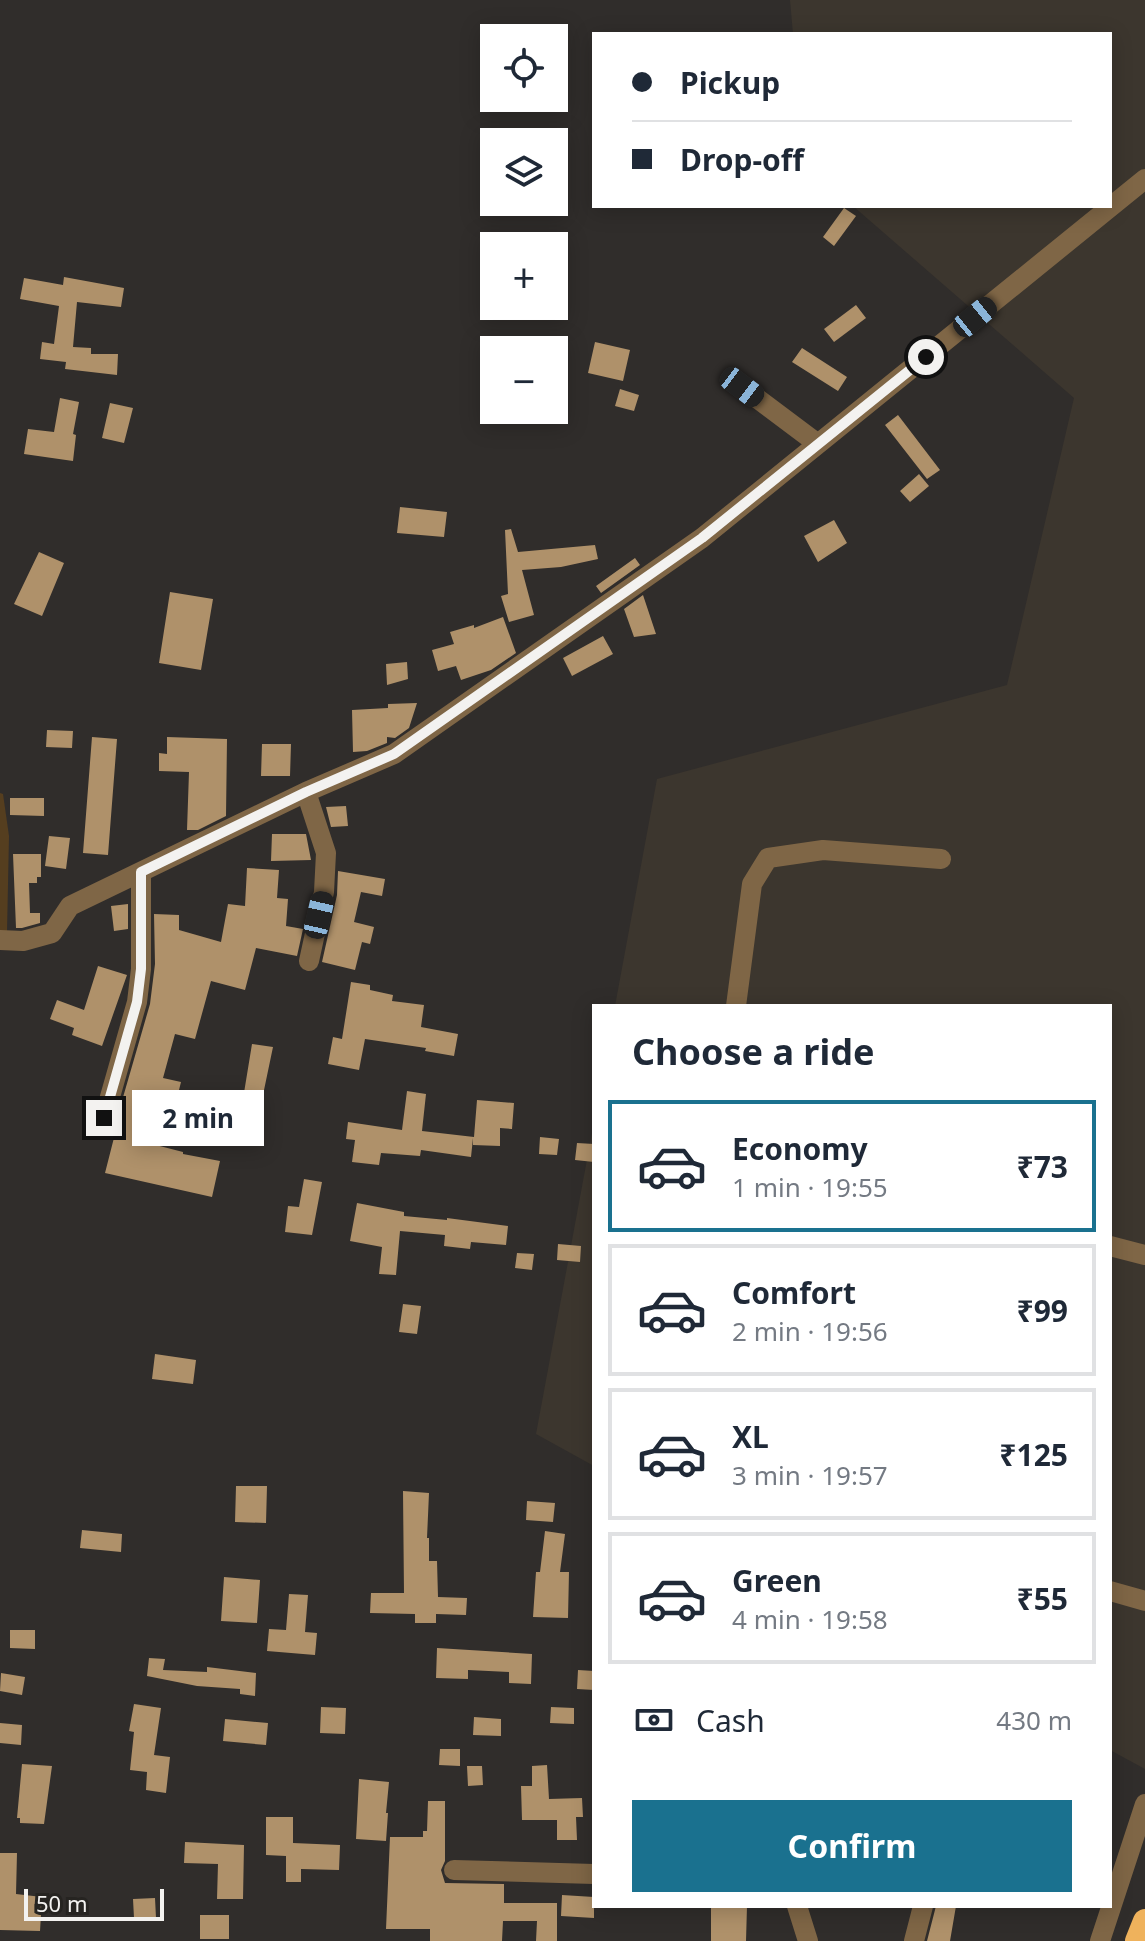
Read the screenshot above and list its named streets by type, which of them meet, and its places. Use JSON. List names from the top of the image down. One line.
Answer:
{"scale_bar":"50 m","page":{"map_buttons":["+","−"],"banner":["Pickup","Drop-off"],"heading":"Choose a ride","bubble":"2 min","list":[{"name":"Economy","note":"1 min · 19:55","value":"₹73"},{"name":"Comfort","note":"2 min · 19:56","value":"₹99"},{"name":"XL","note":"3 min · 19:57","value":"₹125"},{"name":"Green","note":"4 min · 19:58","value":"₹55"}],"pay":["Cash","430 m"],"buttons":"Confirm","scale":"50 m"}}
